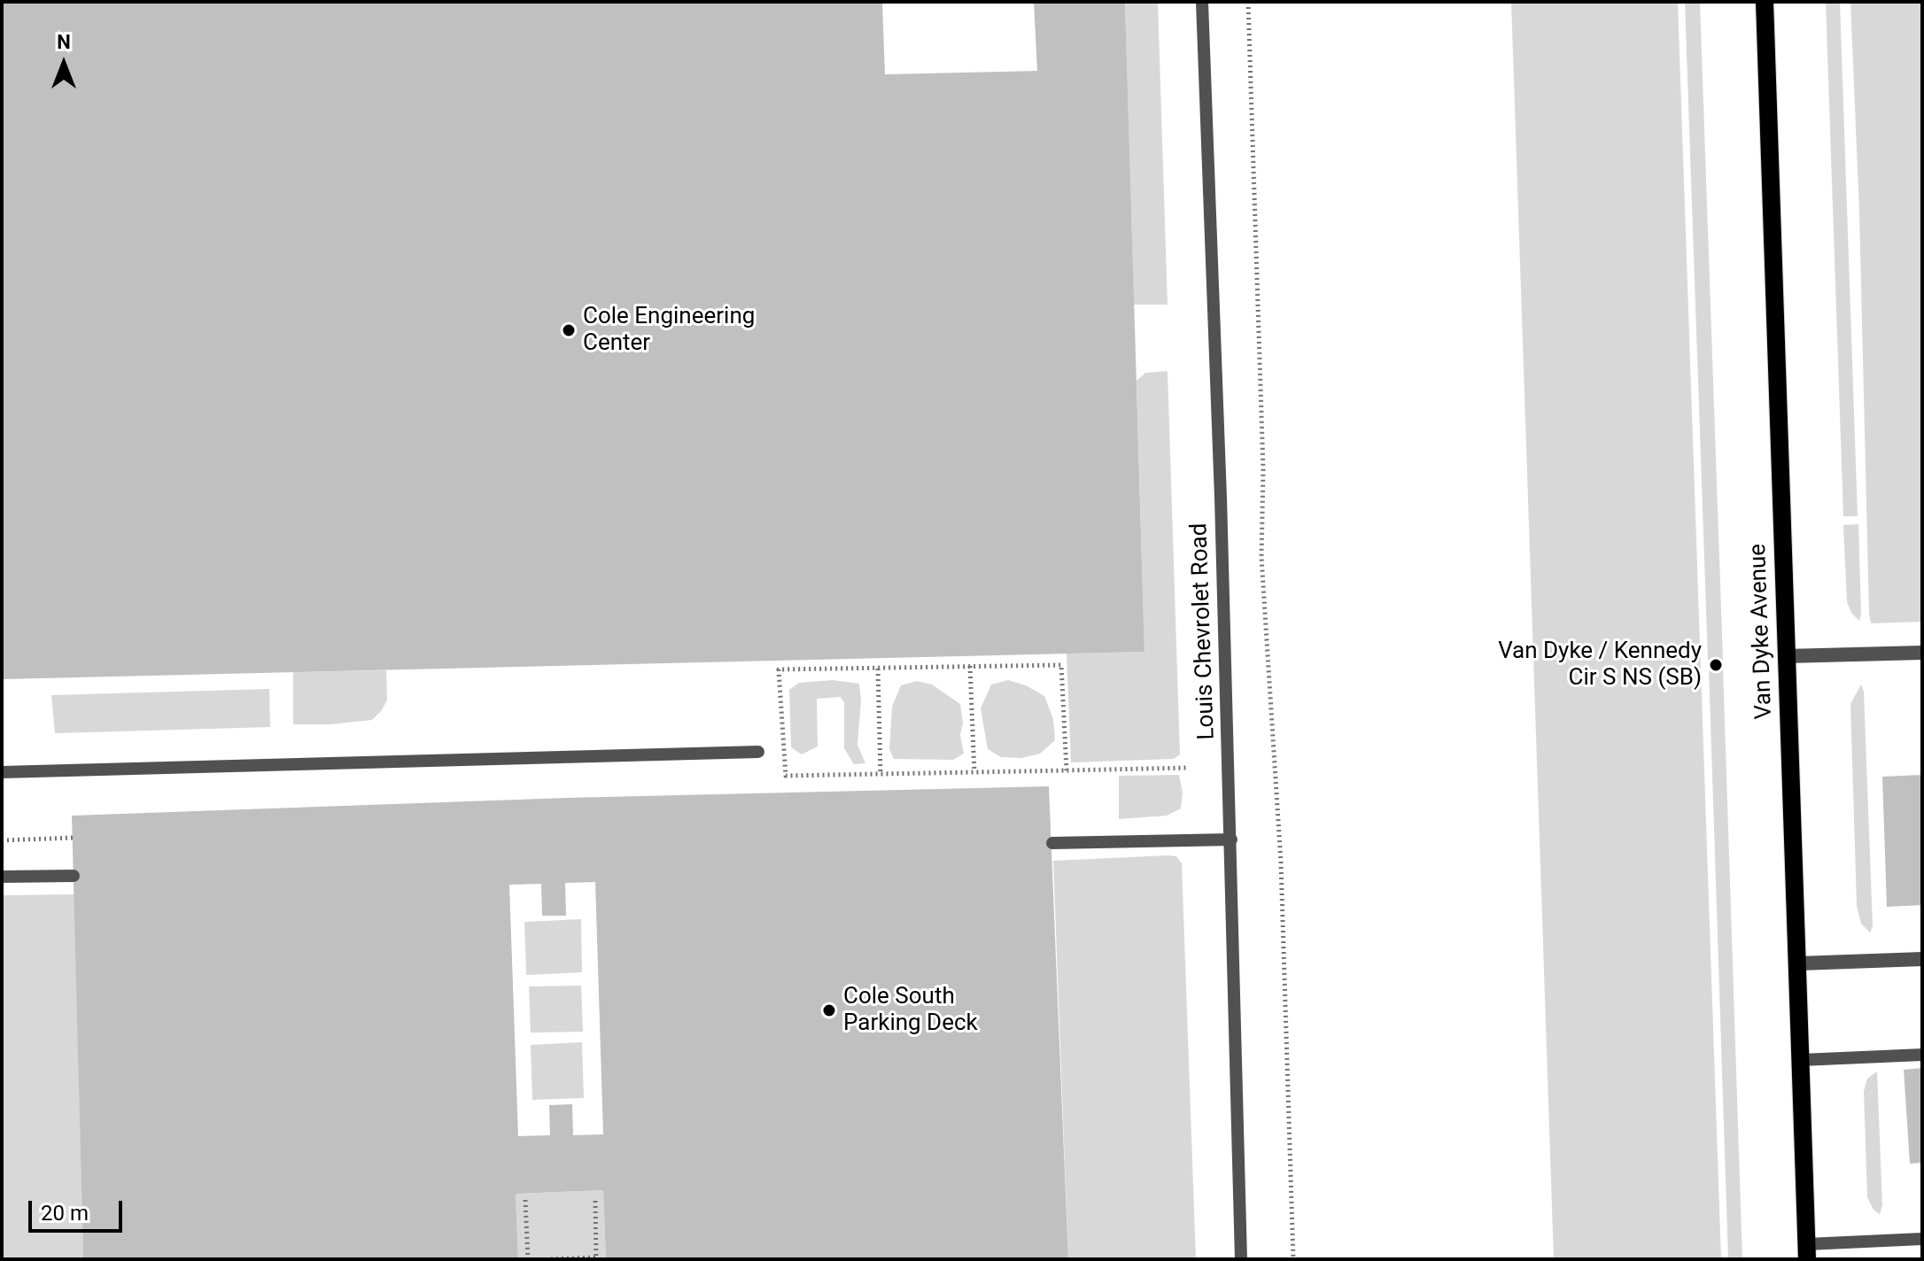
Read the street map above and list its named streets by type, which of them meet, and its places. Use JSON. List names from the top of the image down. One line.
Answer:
{"streets":{"main road":["Van Dyke Avenue"],"lane":["Louis Chevrolet Road"]},"places":["Cole Engineering Center","Van Dyke / Kennedy Cir S NS (SB)","Cole South Parking Deck"],"scale_bar":"20 m","north":"top"}
